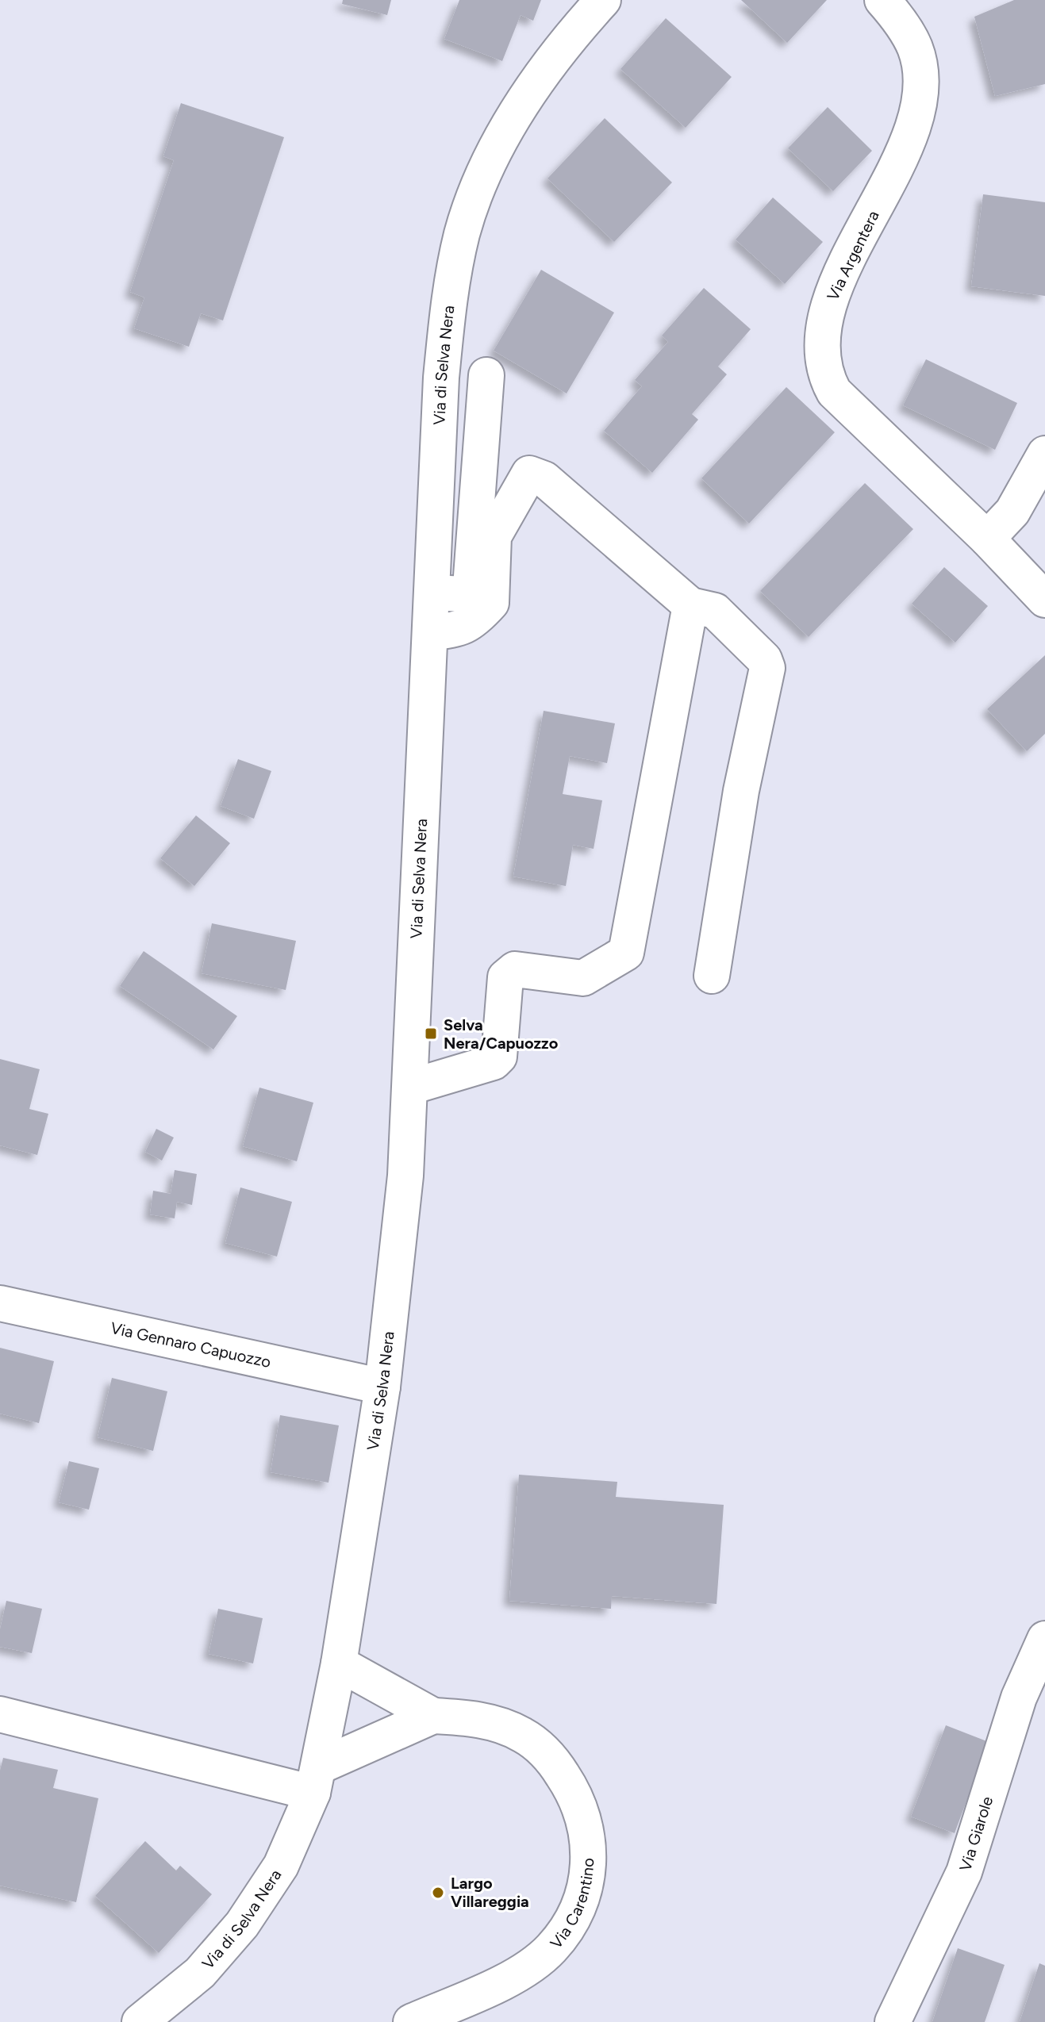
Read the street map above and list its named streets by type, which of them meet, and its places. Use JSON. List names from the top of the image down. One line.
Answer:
{"streets":{"street":["Via Argentera","Via di Selva Nera","Via Gennaro Capuozzo","Via Giarole","Via Carentino"]},"crossings":[["Via di Selva Nera","Via Gennaro Capuozzo"],["Via di Selva Nera","Via Carentino"]],"places":{"transit":["Selva Nera/Capuozzo"],"other":["Largo Villareggia"]}}
